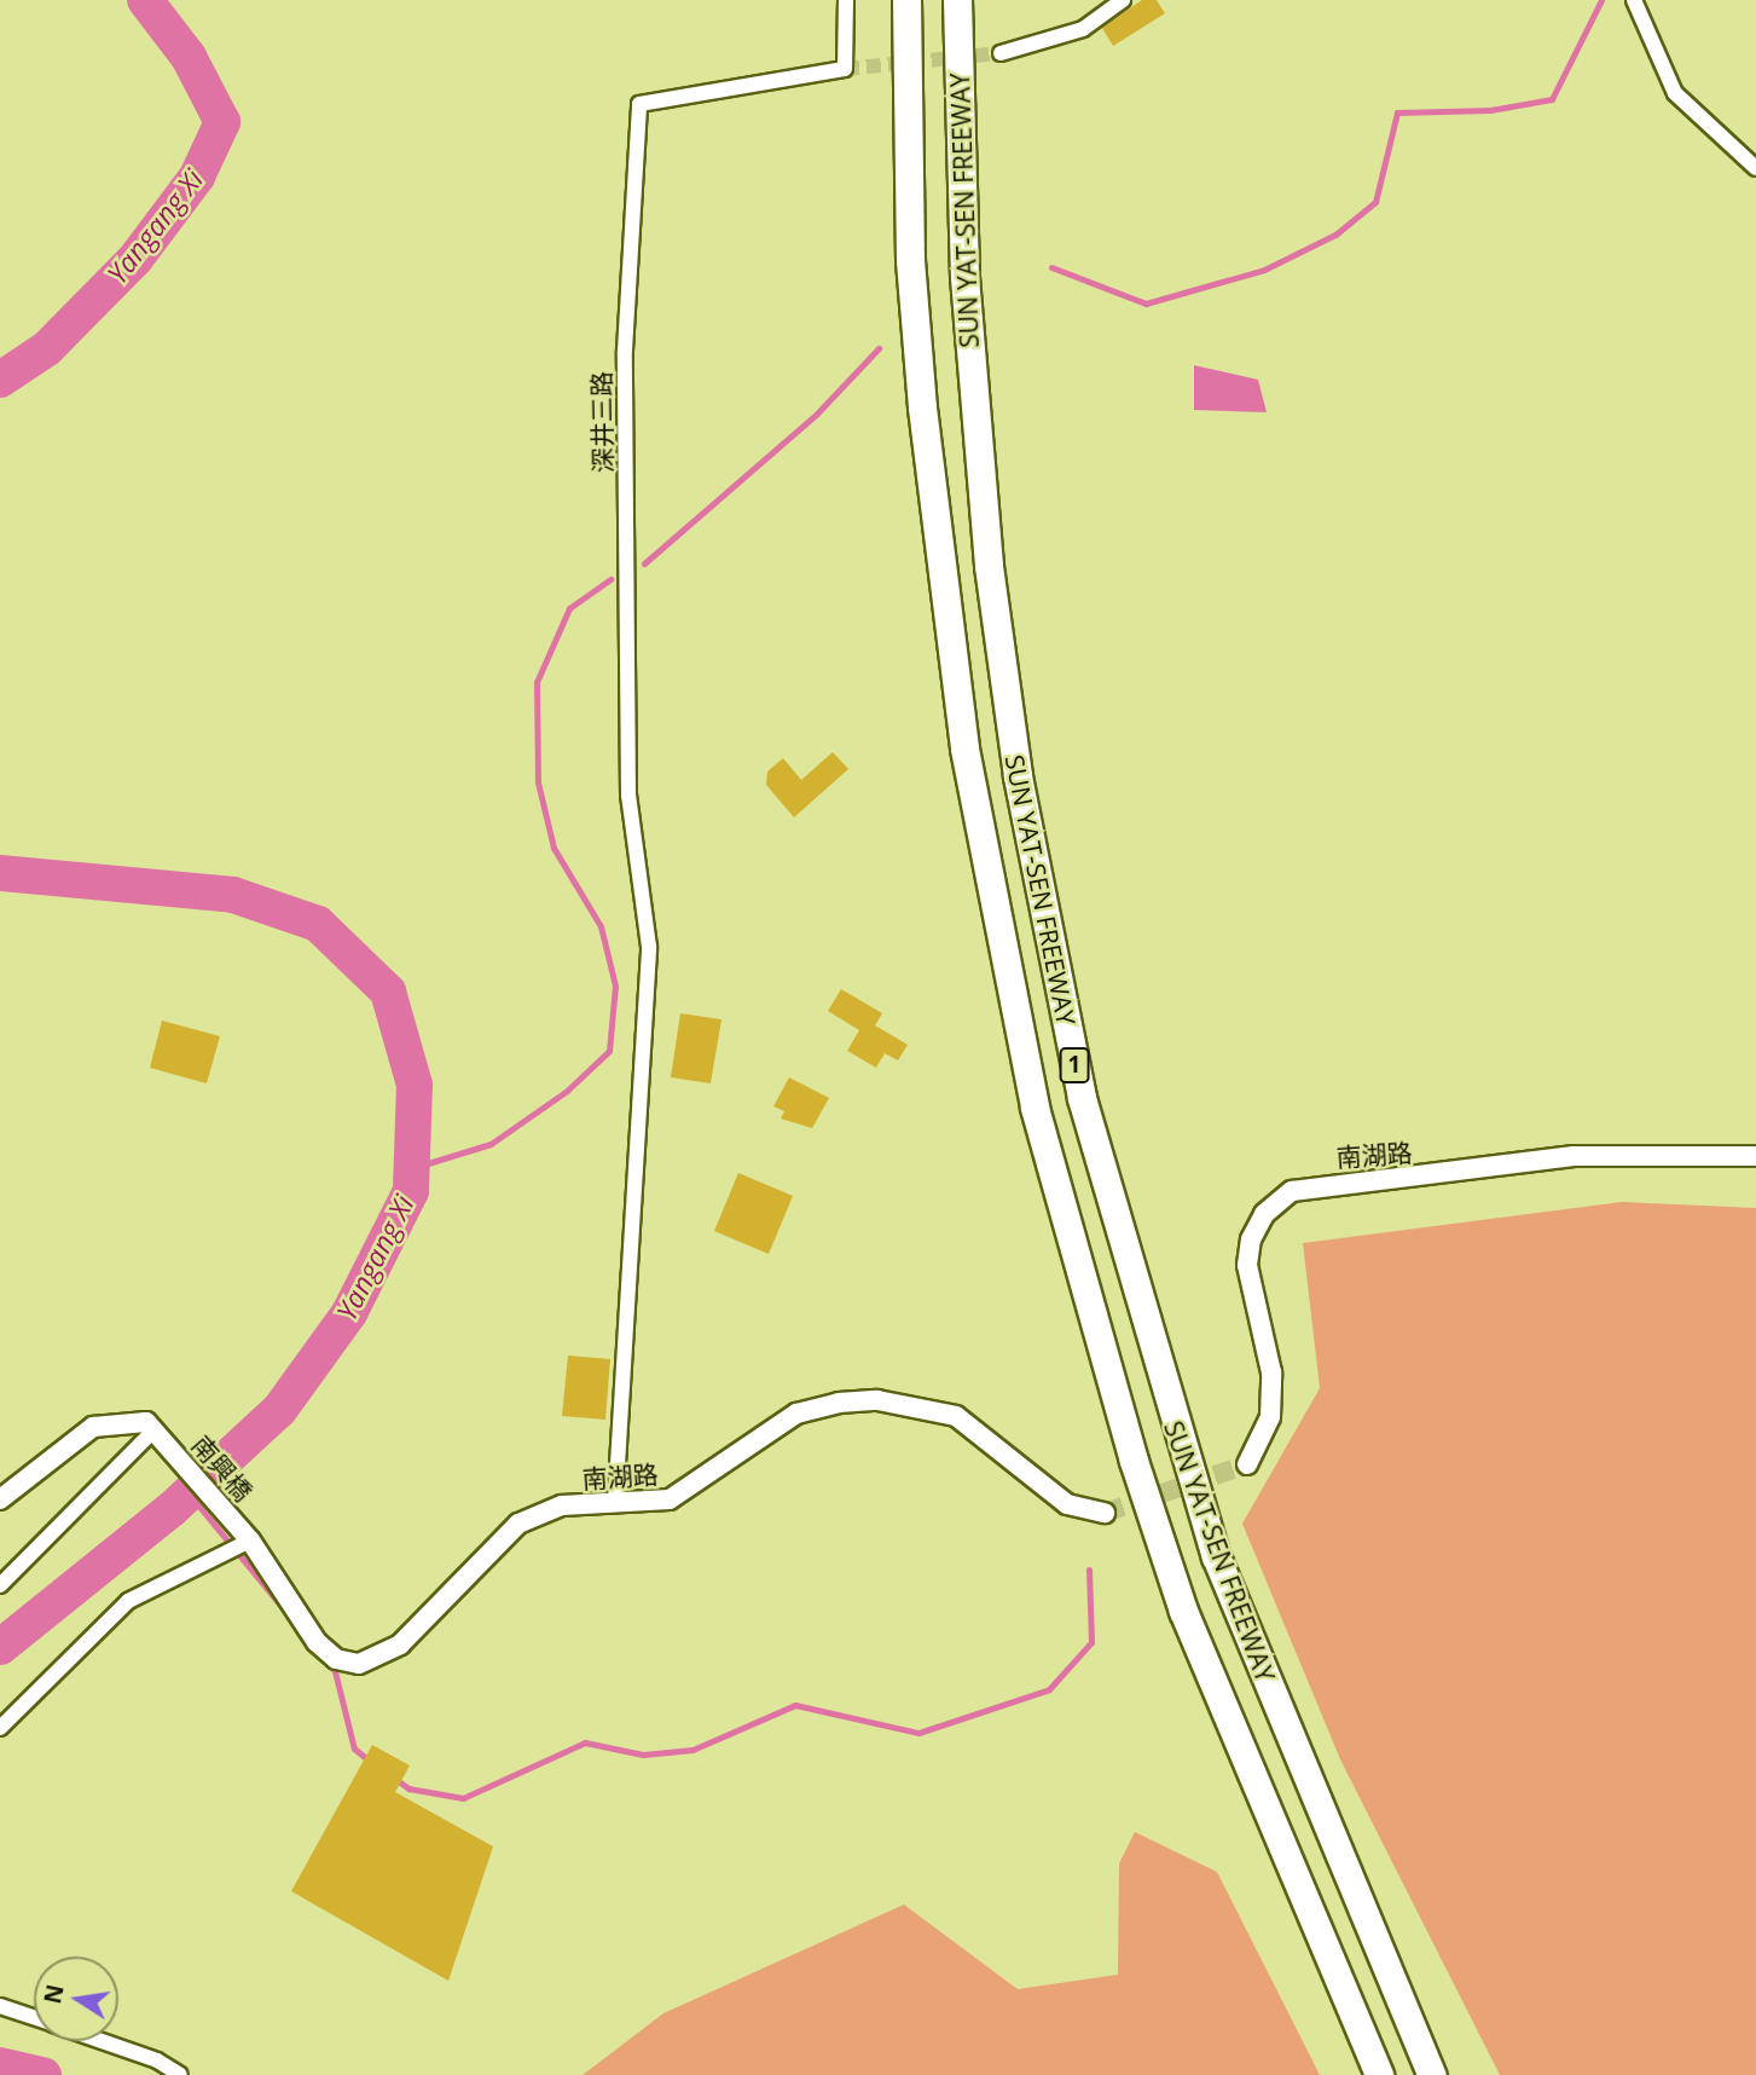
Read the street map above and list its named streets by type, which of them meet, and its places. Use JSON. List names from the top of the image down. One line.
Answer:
{"streets":{"highway":["SUN YAT-SEN FREEWAY","1"],"street":["深井三路","南湖路","南興橋"]},"crossings":[["深井三路","南湖路"],["南湖路","南興橋"]],"water":["Yangang Xi"],"north":"left"}
